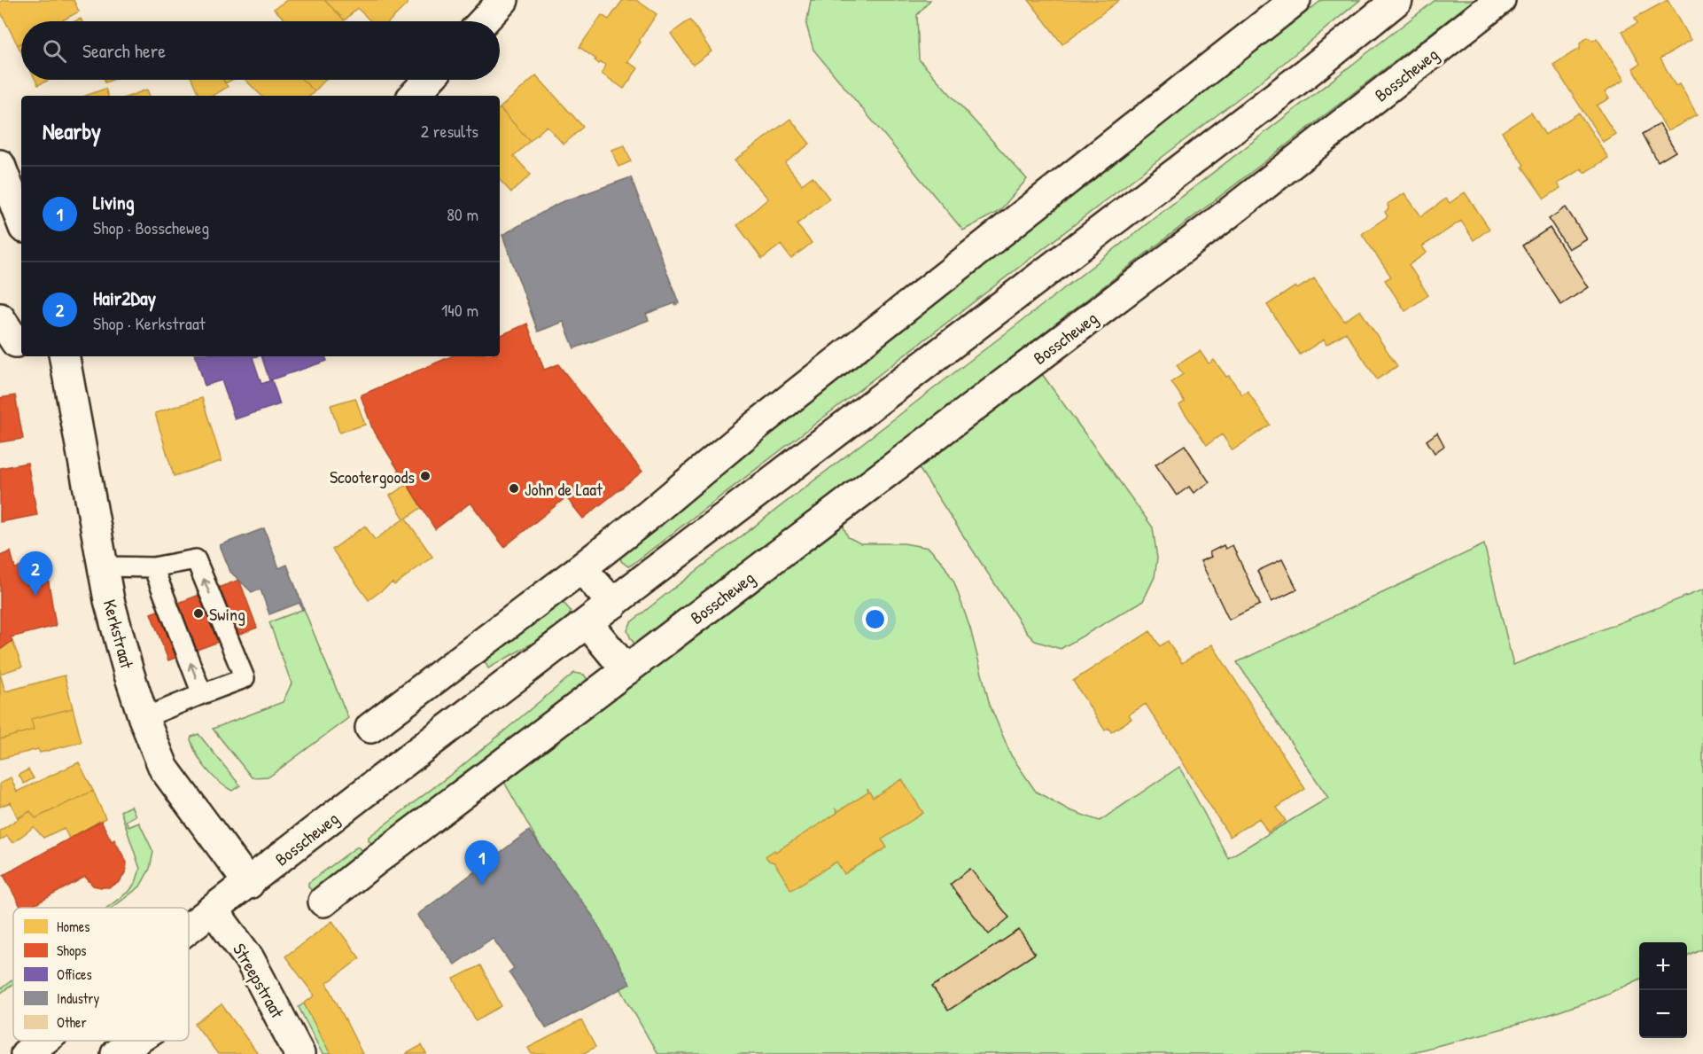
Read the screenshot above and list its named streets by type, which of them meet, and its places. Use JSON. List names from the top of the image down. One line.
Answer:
{"streets":{"street":["Bosscheweg","Kerkstraat","Streepstraat"]},"crossings":[["Bosscheweg","Kerkstraat"],["Bosscheweg","Streepstraat"]],"places":["Scootergoods","John de Laat","Swing"],"legend":["Homes","Shops","Offices","Industry","Other"],"page":{"search":"Search here","heading":["Nearby","2 results"],"list":[{"mark":"1","name":"Living","note":"Shop · Bosscheweg","value":"80 m"},{"mark":"2","name":"Hair2Day","note":"Shop · Kerkstraat","value":"140 m"}],"pins":["2","1"],"map_buttons":["+","−"]}}
